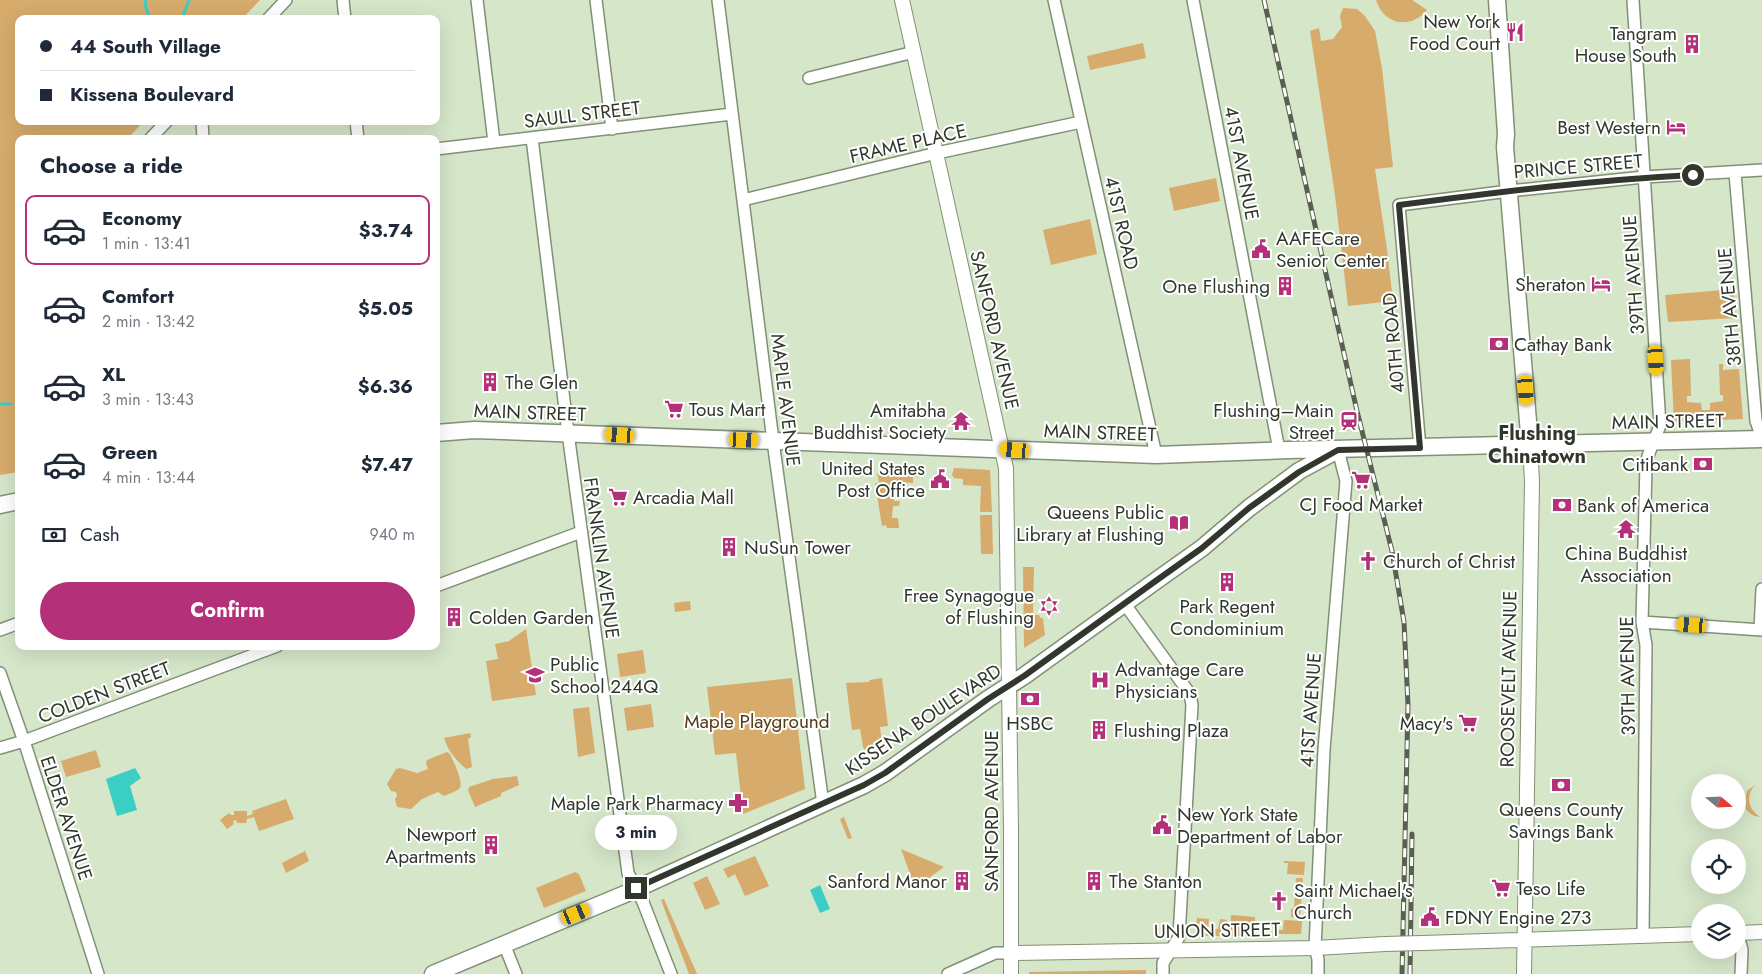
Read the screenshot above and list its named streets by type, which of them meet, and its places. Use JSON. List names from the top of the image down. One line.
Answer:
{"streets":{"main road":["MAIN STREET","ROOSEVELT AVENUE","KISSENA BOULEVARD"],"street":["SAULL STREET","FRAME PLACE","41ST AVENUE","PRINCE STREET","41ST ROAD","39TH AVENUE","38TH AVENUE","SANFORD AVENUE","40TH ROAD","MAPLE AVENUE","FRANKLIN AVENUE","COLDEN STREET","ELDER AVENUE","UNION STREET"]},"crossings":[["SAULL STREET","MAPLE AVENUE"],["SAULL STREET","FRANKLIN AVENUE"],["FRAME PLACE","41ST ROAD"],["FRAME PLACE","SANFORD AVENUE"],["FRAME PLACE","MAPLE AVENUE"],["41ST AVENUE","MAIN STREET"],["41ST AVENUE","KISSENA BOULEVARD"],["41ST AVENUE","UNION STREET"],["PRINCE STREET","39TH AVENUE"],["PRINCE STREET","38TH AVENUE"],["PRINCE STREET","40TH ROAD"],["PRINCE STREET","ROOSEVELT AVENUE"],["41ST ROAD","MAIN STREET"],["39TH AVENUE","MAIN STREET"],["39TH AVENUE","UNION STREET"],["38TH AVENUE","MAIN STREET"],["SANFORD AVENUE","MAIN STREET"],["SANFORD AVENUE","KISSENA BOULEVARD"],["SANFORD AVENUE","UNION STREET"],["40TH ROAD","MAIN STREET"],["MAPLE AVENUE","MAIN STREET"],["MAPLE AVENUE","KISSENA BOULEVARD"],["MAIN STREET","FRANKLIN AVENUE"],["MAIN STREET","ROOSEVELT AVENUE"],["MAIN STREET","KISSENA BOULEVARD"],["FRANKLIN AVENUE","KISSENA BOULEVARD"],["ROOSEVELT AVENUE","UNION STREET"],["COLDEN STREET","ELDER AVENUE"]],"districts":["Flushing Chinatown"],"parks":["Maple Playground"],"places":{"restaurant":["New York Food Court"],"building":["Tangram House South","One Flushing","The Glen","NuSun Tower","Park Regent Condominium","Colden Garden","Flushing Plaza","Newport Apartments","Sanford Manor","The Stanton"],"hotel":["Best Western","Sheraton"],"public building":["AAFECare Senior Center","United States Post Office","New York State Department of Labor","FDNY Engine 273"],"bank":["Cathay Bank","Citibank","Bank of America","HSBC","Queens County Savings Bank"],"supermarket":["Tous Mart","CJ Food Market","Arcadia Mall","Macy's","Teso Life"],"temple":["Amitabha Buddhist Society","China Buddhist Association"],"station":["Flushing–Main Street"],"library":["Queens Public Library at Flushing"],"church":["Church of Christ","Saint Michael's Church"],"synagogue":["Free Synagogue of Flushing"],"school or university":["Public School 244Q"],"hospital":["Advantage Care Physicians"],"pharmacy":["Maple Park Pharmacy"]},"north":"right","page":{"banner":["44 South Village","Kissena Boulevard"],"heading":"Choose a ride","list":[{"name":"Economy","note":"1 min · 13:41","value":"$3.74"},{"name":"Comfort","note":"2 min · 13:42","value":"$5.05"},{"name":"XL","note":"3 min · 13:43","value":"$6.36"},{"name":"Green","note":"4 min · 13:44","value":"$7.47"}],"pay":["Cash","940 m"],"buttons":"Confirm","bubble":"3 min"}}
